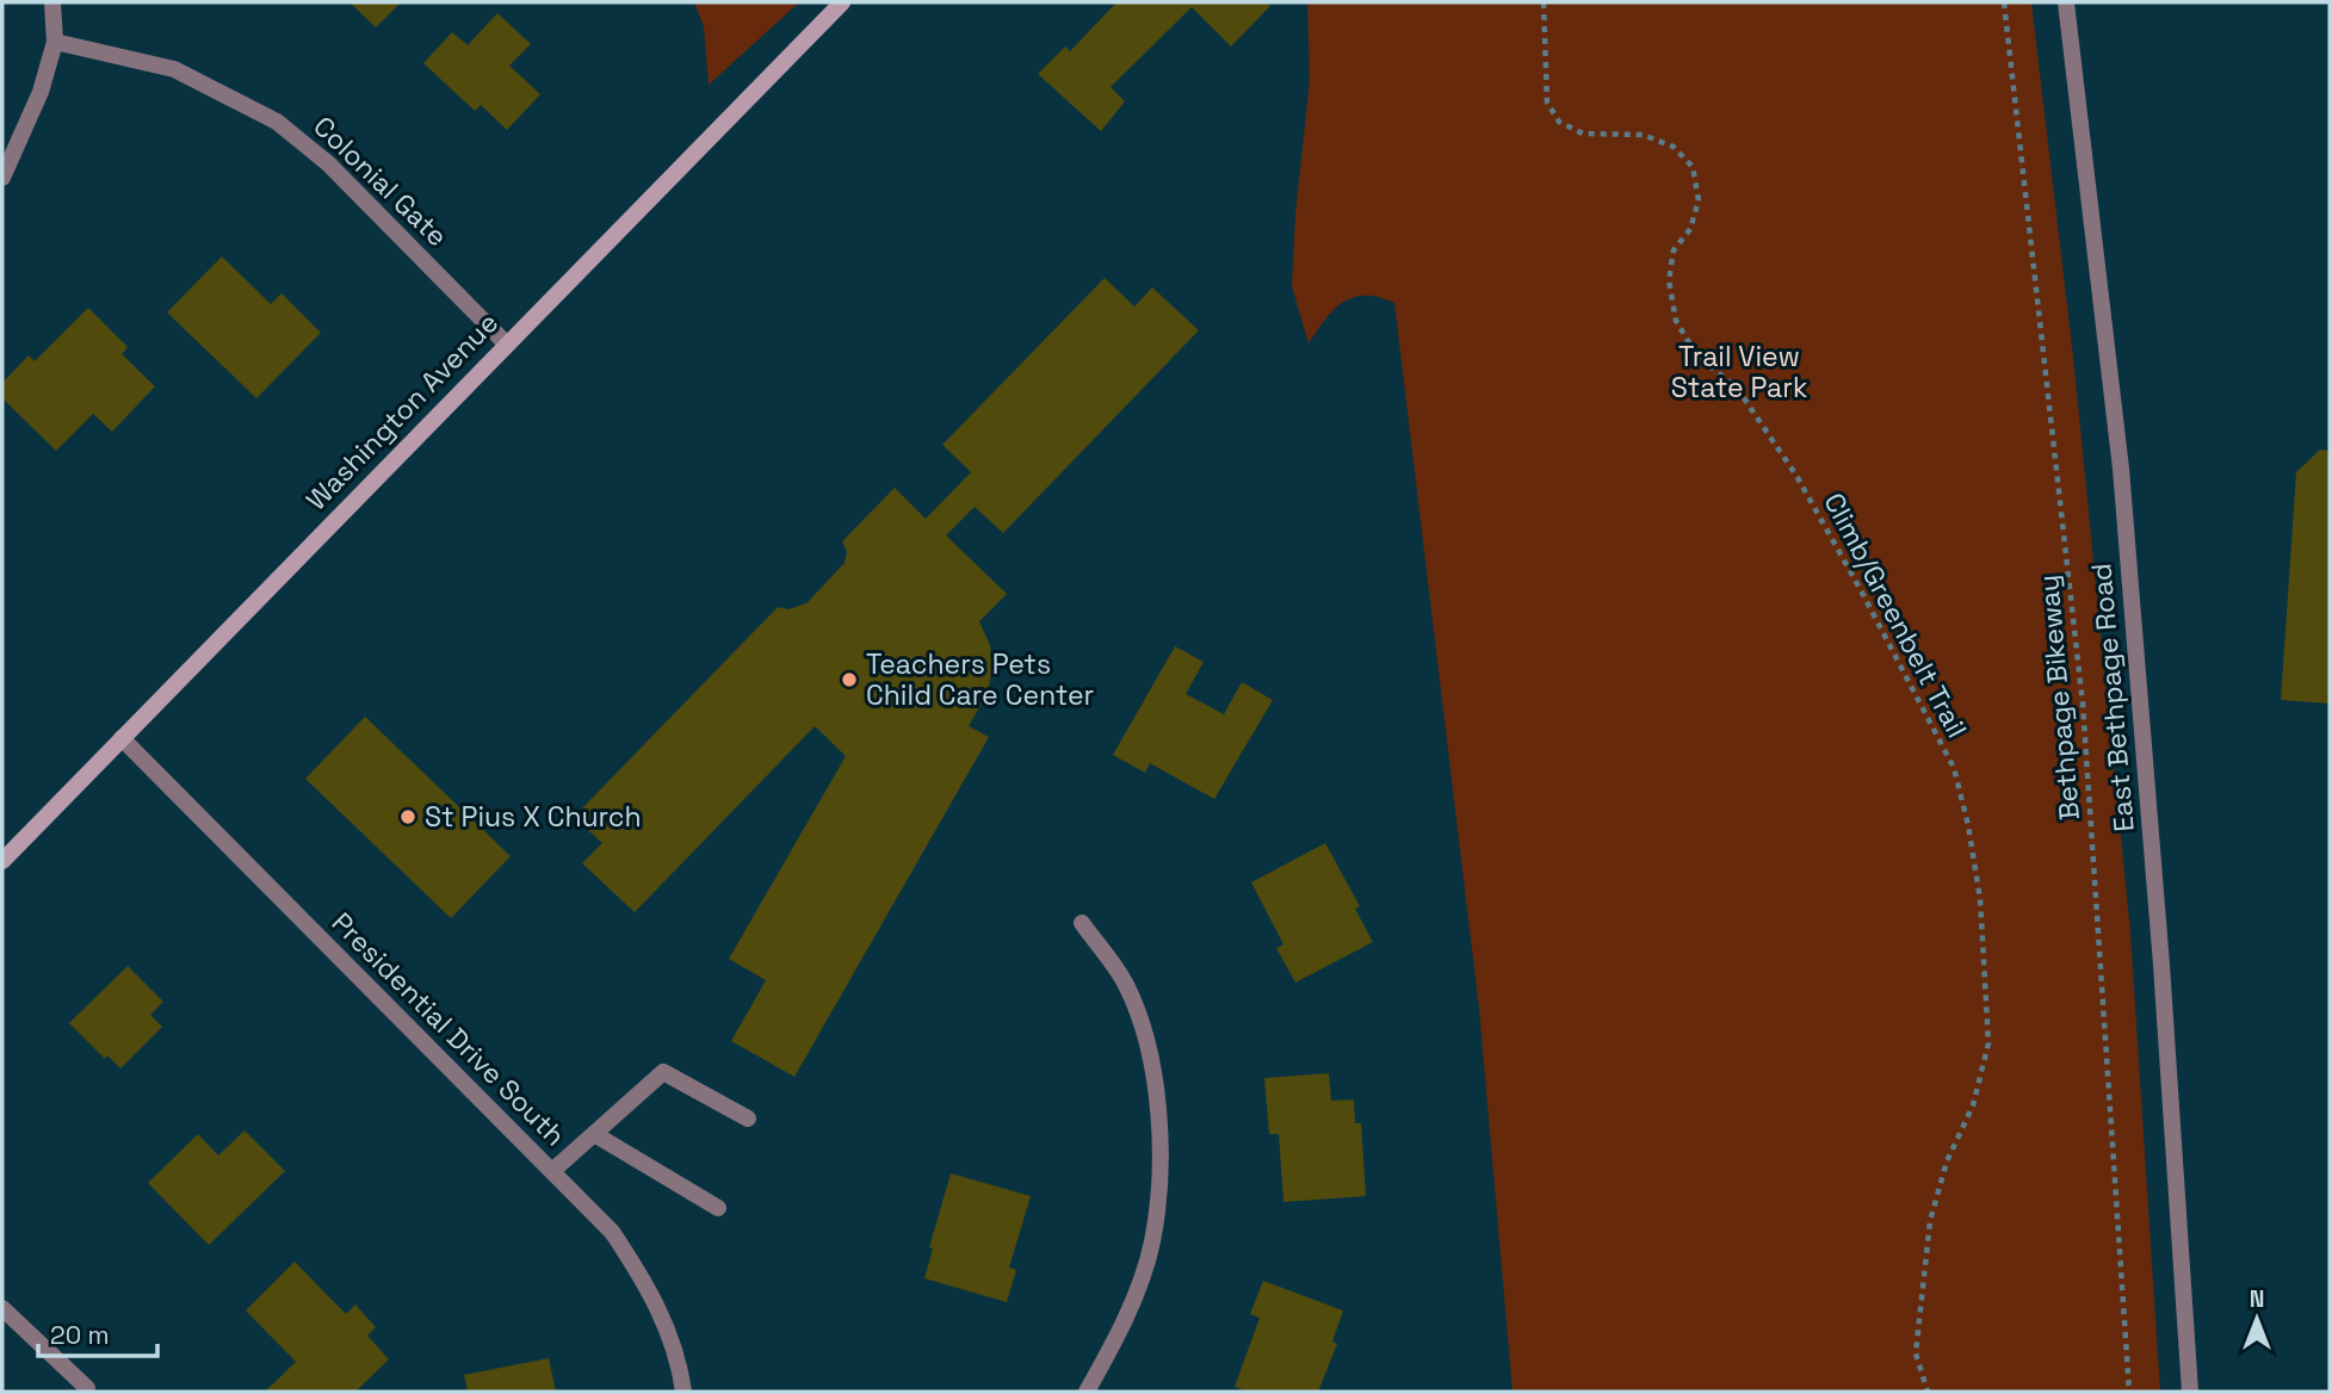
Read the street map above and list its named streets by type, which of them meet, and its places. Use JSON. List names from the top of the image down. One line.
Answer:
{"streets":{"main road":["Washington Avenue"],"street":["Colonial Gate","East Bethpage Road","Presidential Drive South"],"path":["Climb/Greenbelt Trail","Bethpage Bikeway"]},"crossings":[["Colonial Gate","Washington Avenue"],["Washington Avenue","Presidential Drive South"]],"parks":["Trail View State Park"],"places":["Teachers Pets Child Care Center","St Pius X Church"],"scale_bar":"20 m","north":"top"}
